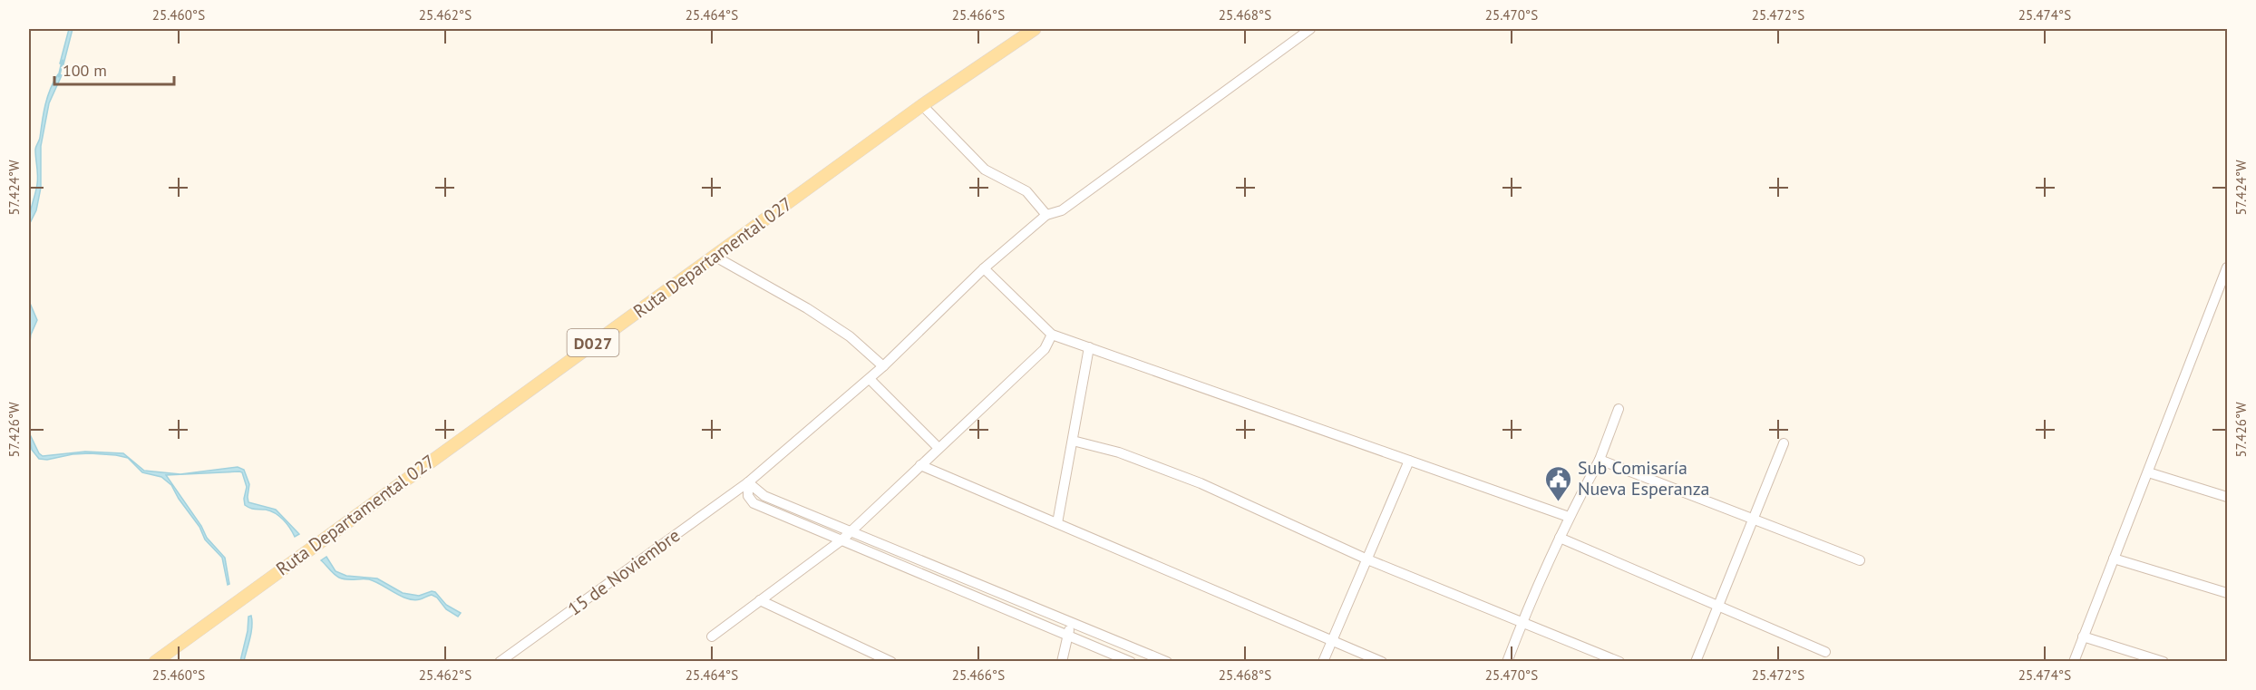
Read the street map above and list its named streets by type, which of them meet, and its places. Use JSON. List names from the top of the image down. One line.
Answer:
{"streets":{"main road":["Ruta Departamental 027","D027"],"street":["15 de Noviembre"]},"places":{"public building":["Sub Comisaría Nueva Esperanza"]},"scale_bar":"100 m","coordinates":["25.460°S","25.462°S","25.464°S","25.466°S","25.468°S","25.470°S","25.472°S","25.474°S","57.424°W","57.426°W"]}
